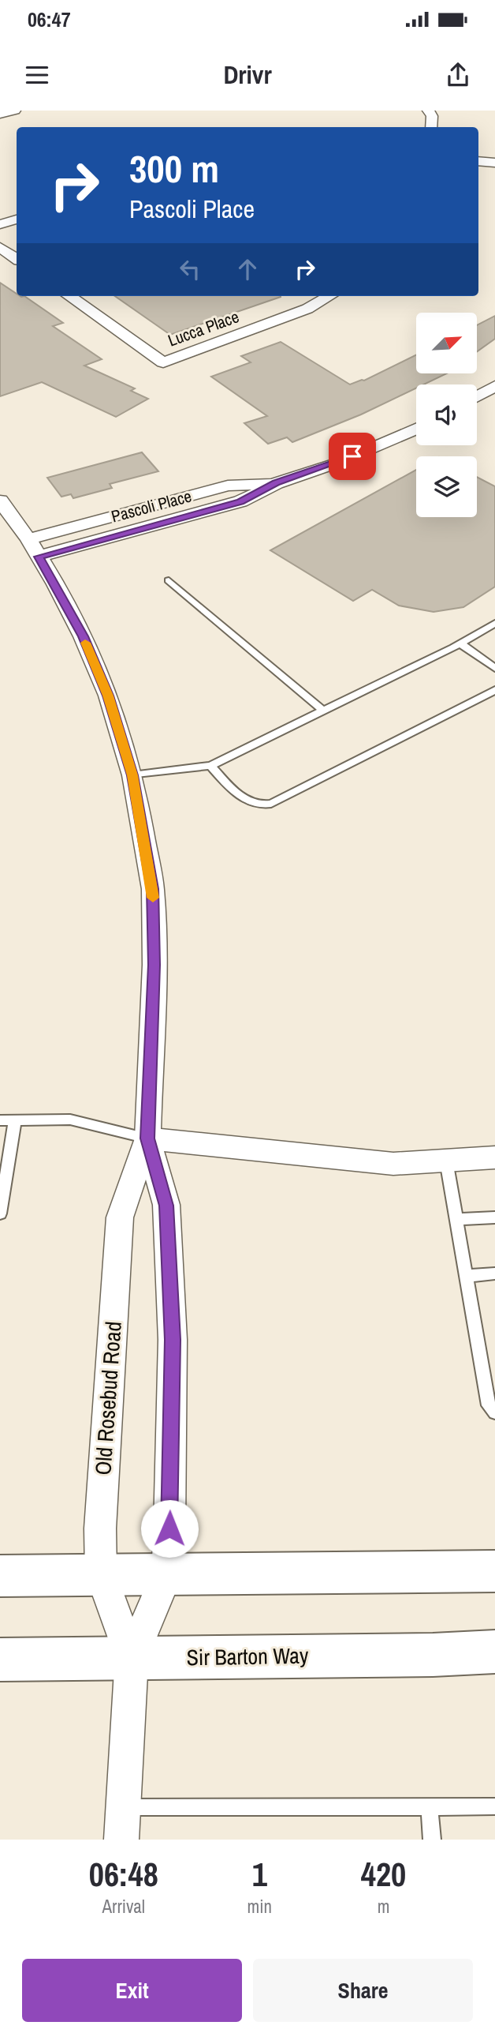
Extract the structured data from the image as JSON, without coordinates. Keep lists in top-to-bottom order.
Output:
{
  "streets": {
    "main road": ["Sir Barton Way"],
    "street": ["Lucca Place", "Pascoli Place", "Old Rosebud Road"]
  },
  "crossings": [
    ["Pascoli Place", "Old Rosebud Road"],
    ["Old Rosebud Road", "Sir Barton Way"]
  ],
  "north": "top right",
  "page": {
    "status": "06:47",
    "header": "Drivr",
    "turn": ["300 m", "Pascoli Place"],
    "eta": [
      "06:48",
      "Arrival",
      "1",
      "min",
      "420",
      "m"
    ],
    "buttons": ["Exit", "Share"]
  }
}
